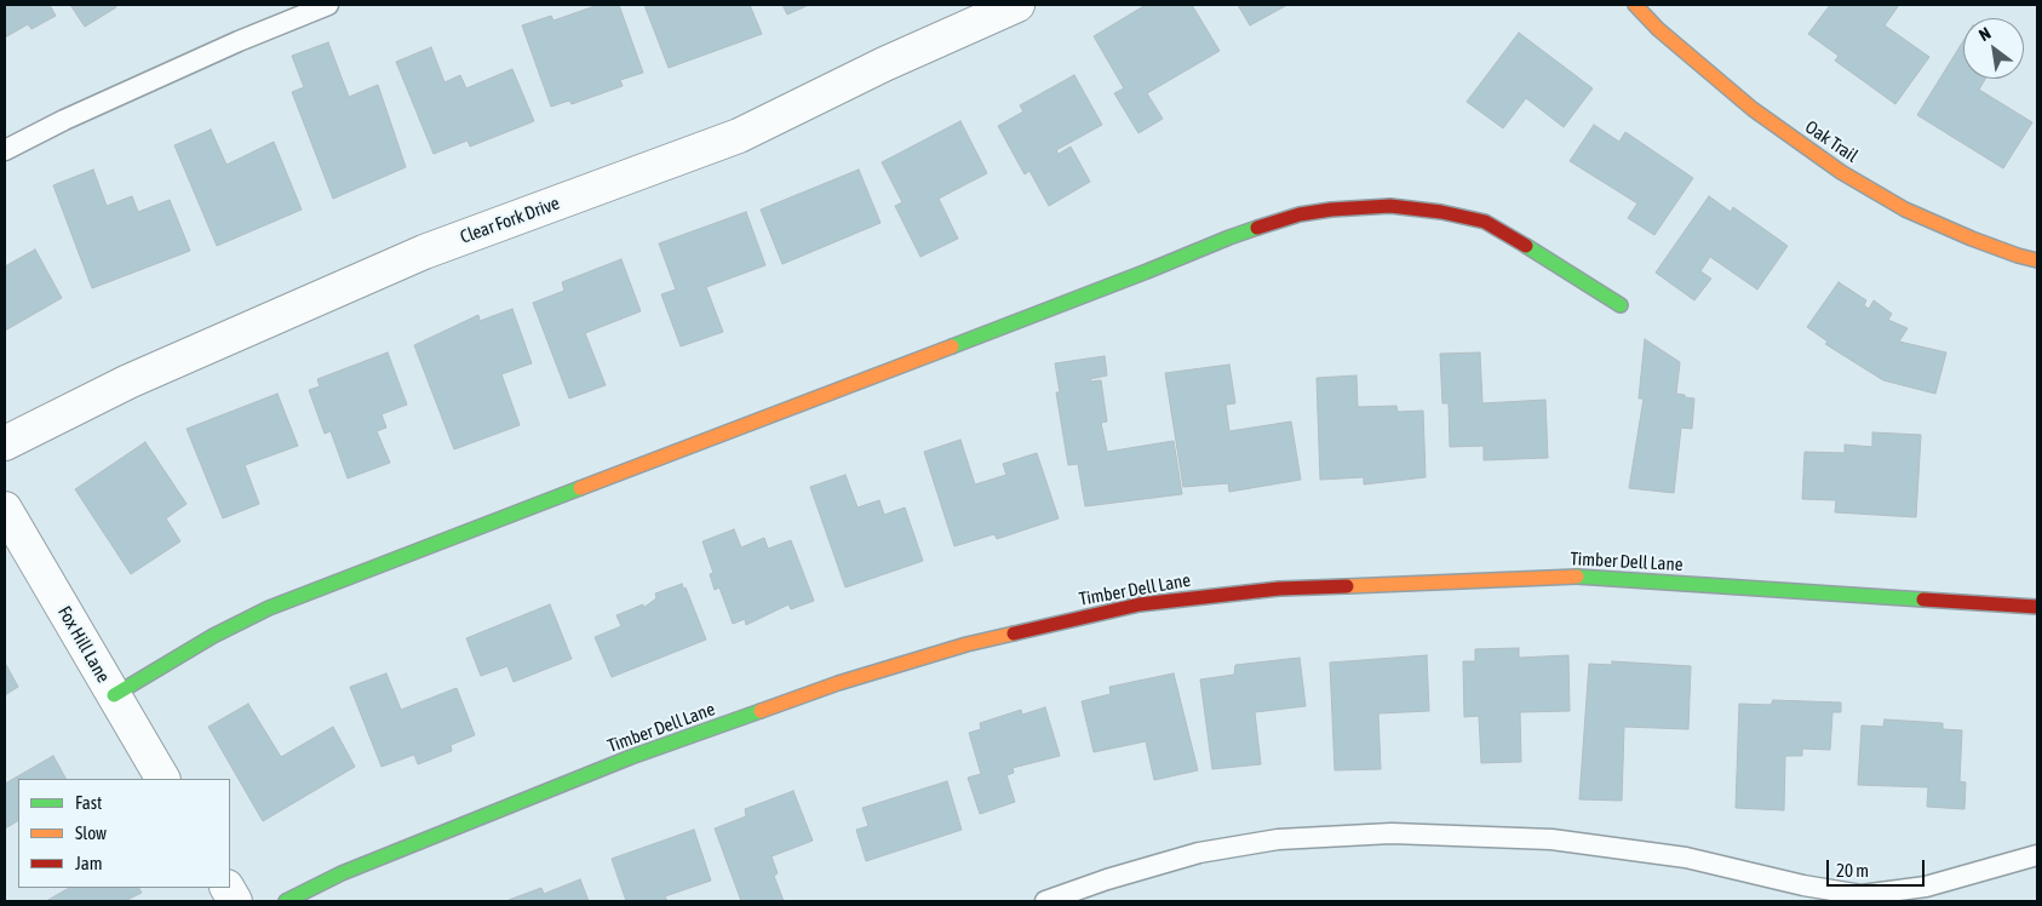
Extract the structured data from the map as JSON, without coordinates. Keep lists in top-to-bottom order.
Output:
{
  "streets": {
    "street": [
      "Oak Trail",
      "Clear Fork Drive",
      "Timber Dell Lane",
      "Fox Hill Lane"
    ]
  },
  "legend": ["Fast", "Slow", "Jam"],
  "scale_bar": "20 m",
  "north": "top left"
}
